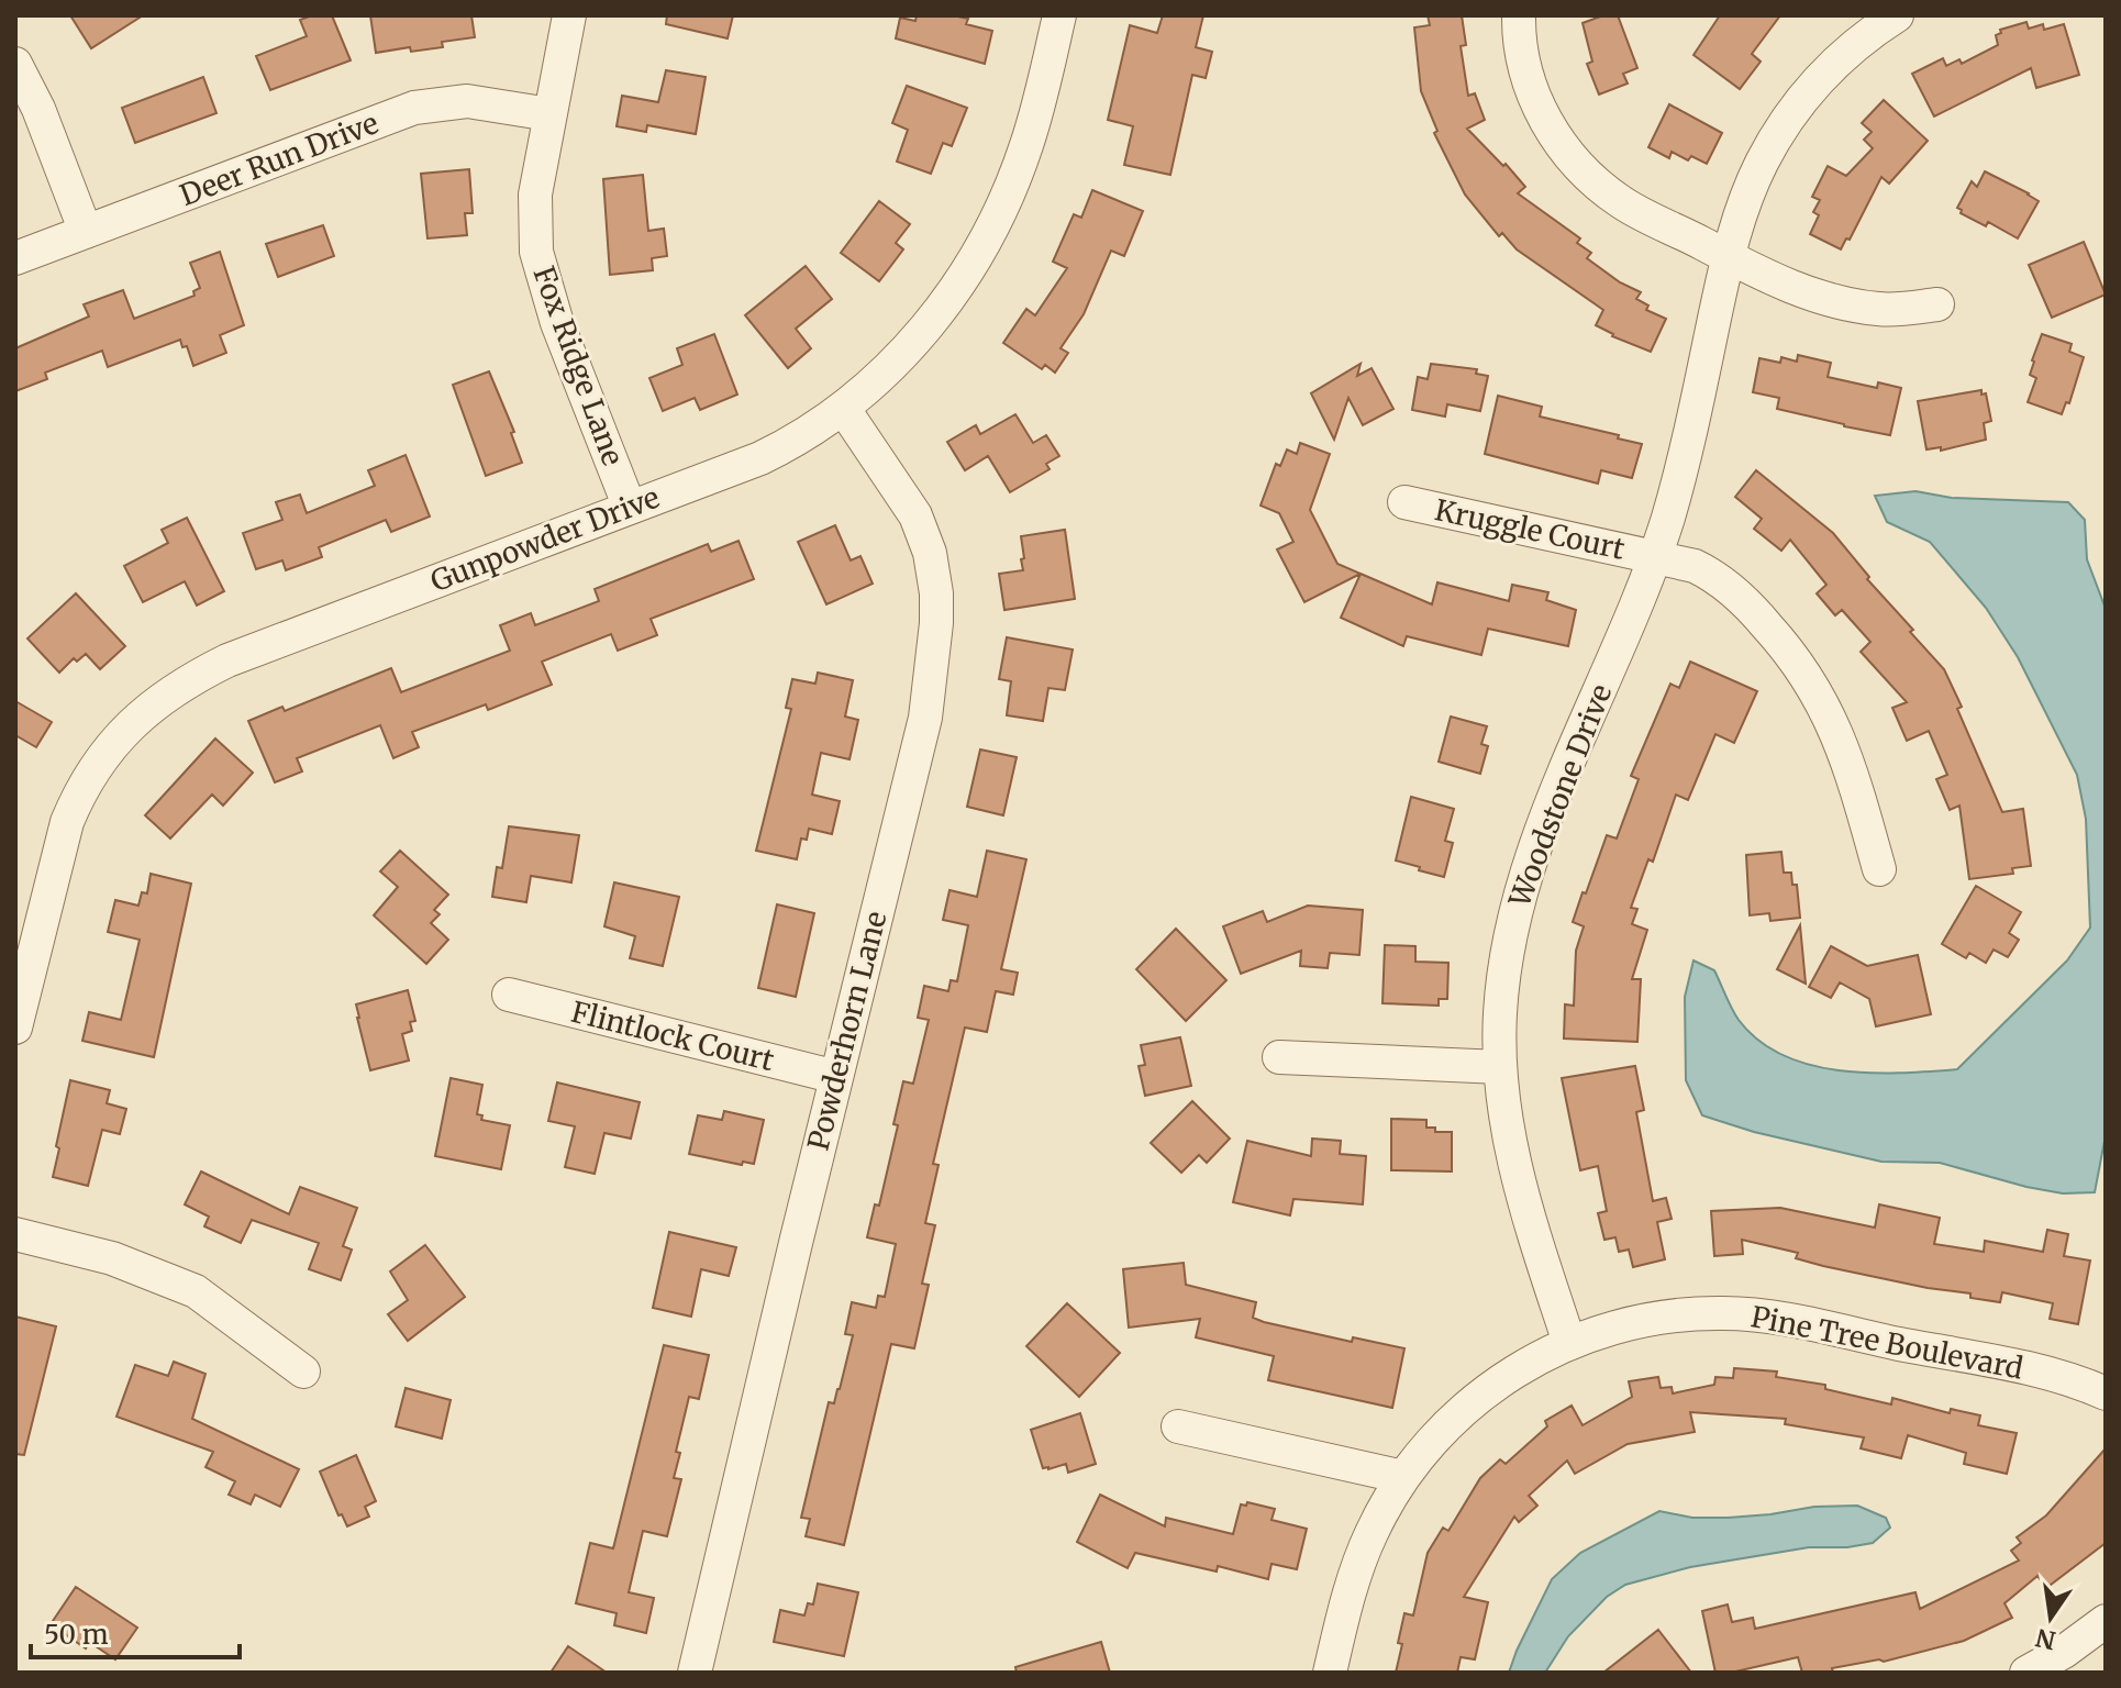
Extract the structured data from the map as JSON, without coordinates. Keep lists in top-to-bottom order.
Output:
{
  "streets": {
    "street": [
      "Deer Run Drive",
      "Fox Ridge Lane",
      "Kruggle Court",
      "Gunpowder Drive",
      "Woodstone Drive",
      "Powderhorn Lane",
      "Flintlock Court",
      "Pine Tree Boulevard"
    ]
  },
  "crossings": [
    ["Deer Run Drive", "Fox Ridge Lane"],
    ["Fox Ridge Lane", "Gunpowder Drive"],
    ["Kruggle Court", "Woodstone Drive"],
    ["Gunpowder Drive", "Powderhorn Lane"],
    ["Woodstone Drive", "Pine Tree Boulevard"],
    ["Powderhorn Lane", "Flintlock Court"]
  ],
  "scale_bar": "50 m",
  "north": "bottom"
}
